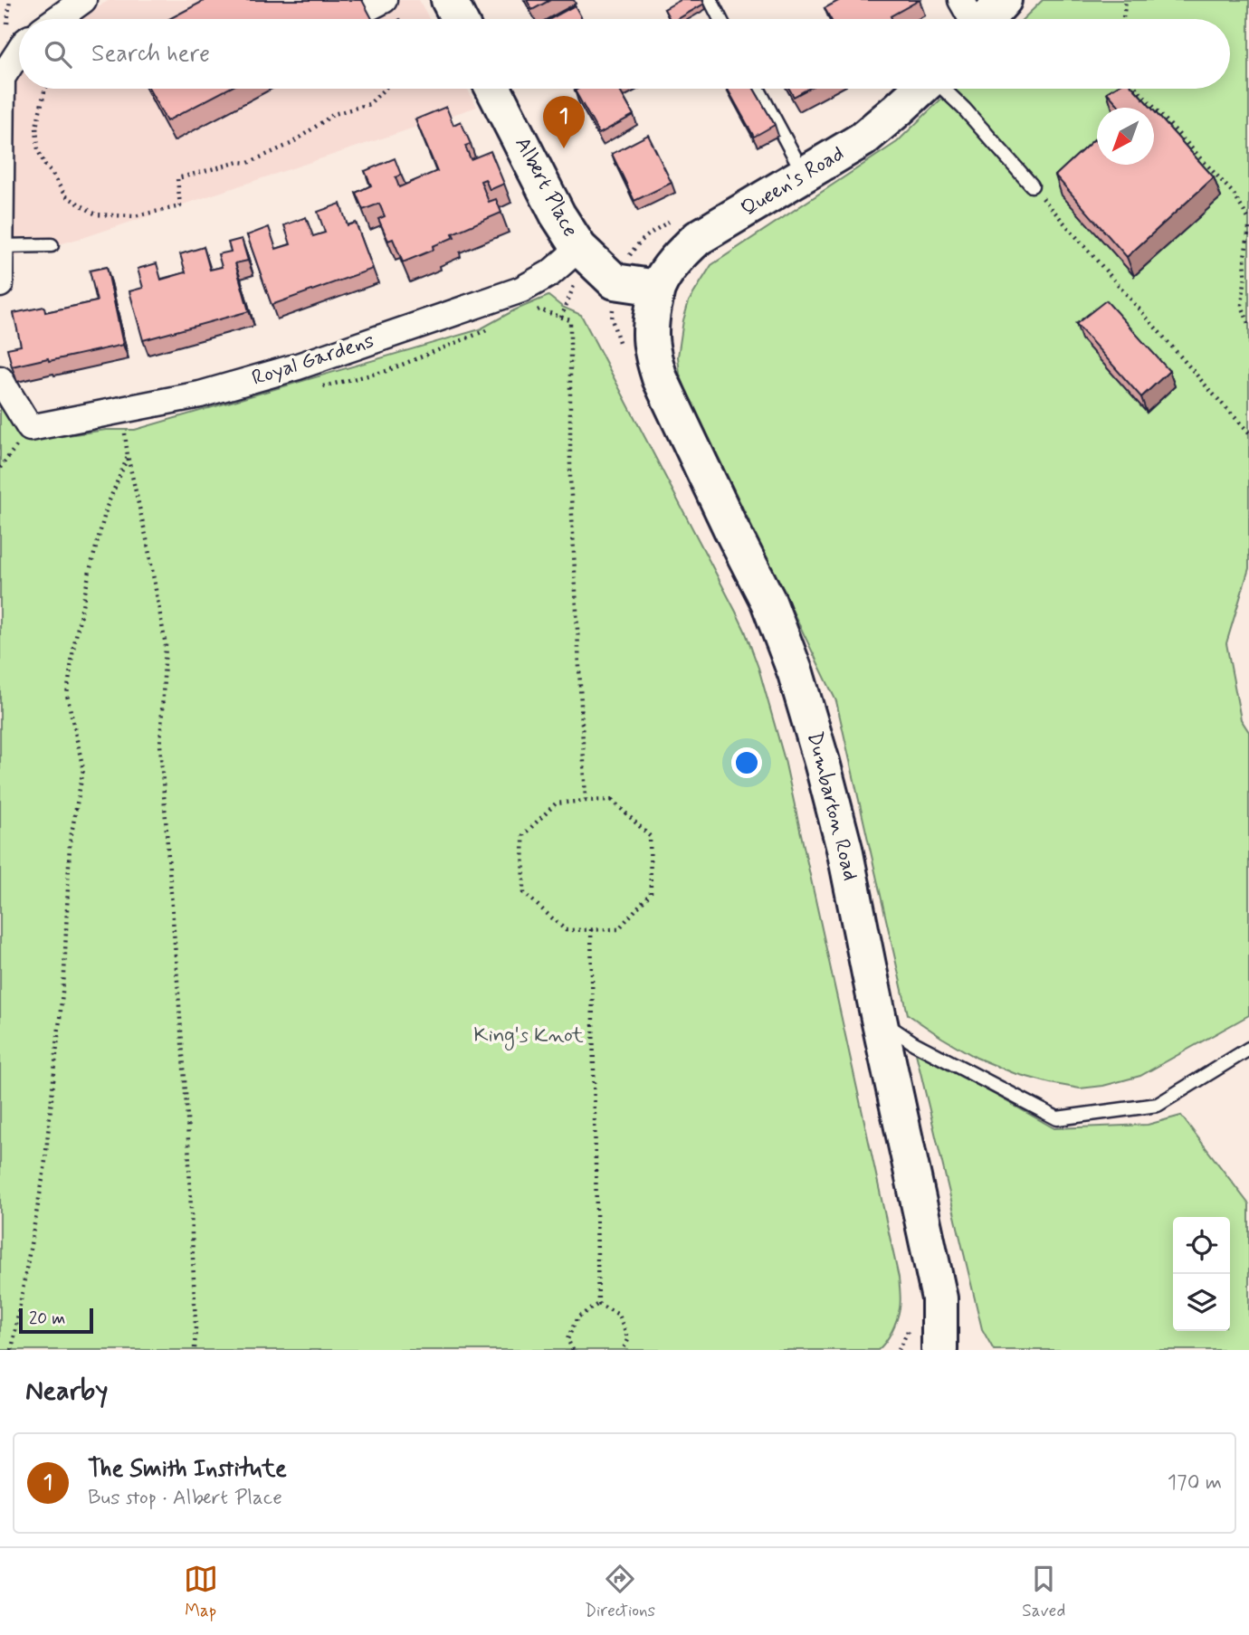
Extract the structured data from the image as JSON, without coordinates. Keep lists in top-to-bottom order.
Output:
{
  "streets": {
    "main road": ["Queen's Road", "Albert Place", "Dumbarton Road"],
    "street": ["Royal Gardens"]
  },
  "crossings": [
    ["Queen's Road", "Dumbarton Road"],
    ["Albert Place", "Royal Gardens"]
  ],
  "parks": ["King's Knot"],
  "scale_bar": "20 m",
  "north": "bottom left",
  "page": {
    "search": "Search here",
    "pins": "1",
    "scale": "20 m",
    "heading": "Nearby",
    "list": [
      {
        "mark": "1",
        "name": "The Smith Institute",
        "note": "Bus stop · Albert Place",
        "value": "170 m"
      }
    ],
    "nav": ["Map", "Directions", "Saved"]
  }
}
